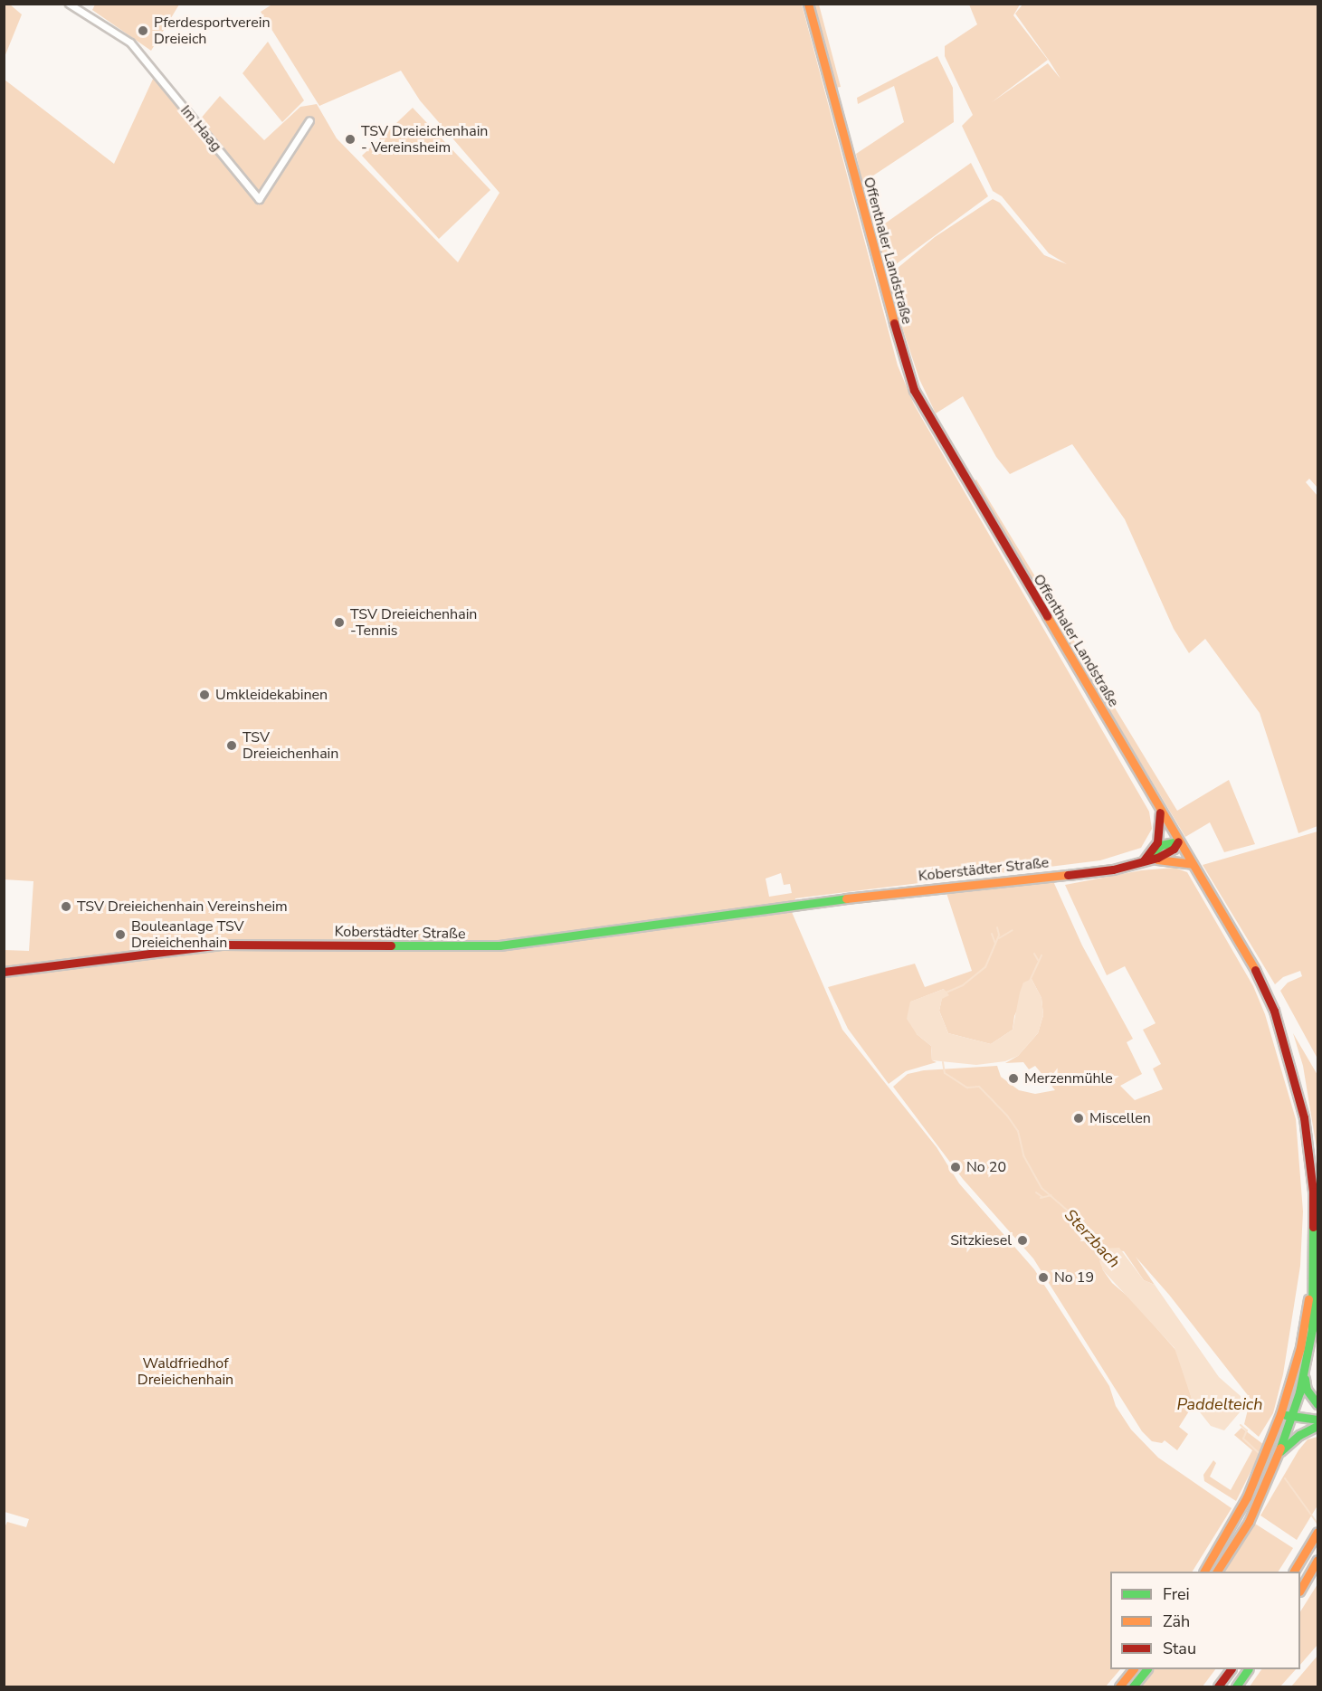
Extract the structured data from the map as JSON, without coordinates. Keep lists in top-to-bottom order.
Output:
{
  "streets": {
    "main road": ["Offenthaler Landstraße", "Koberstädter Straße"],
    "street": ["Im Haag"]
  },
  "water": ["Sterzbach", "Paddelteich"],
  "parks": ["Waldfriedhof Dreieichenhain"],
  "places": [
    "Pferdesportverein Dreieich",
    "TSV Dreieichenhain - Vereinsheim",
    "TSV Dreieichenhain -Tennis",
    "Umkleidekabinen",
    "TSV Dreieichenhain",
    "TSV Dreieichenhain Vereinsheim",
    "Bouleanlage TSV Dreieichenhain",
    "Merzenmühle",
    "Miscellen",
    "No 20",
    "Sitzkiesel",
    "No 19"
  ],
  "legend": ["Frei", "Zäh", "Stau"]
}
